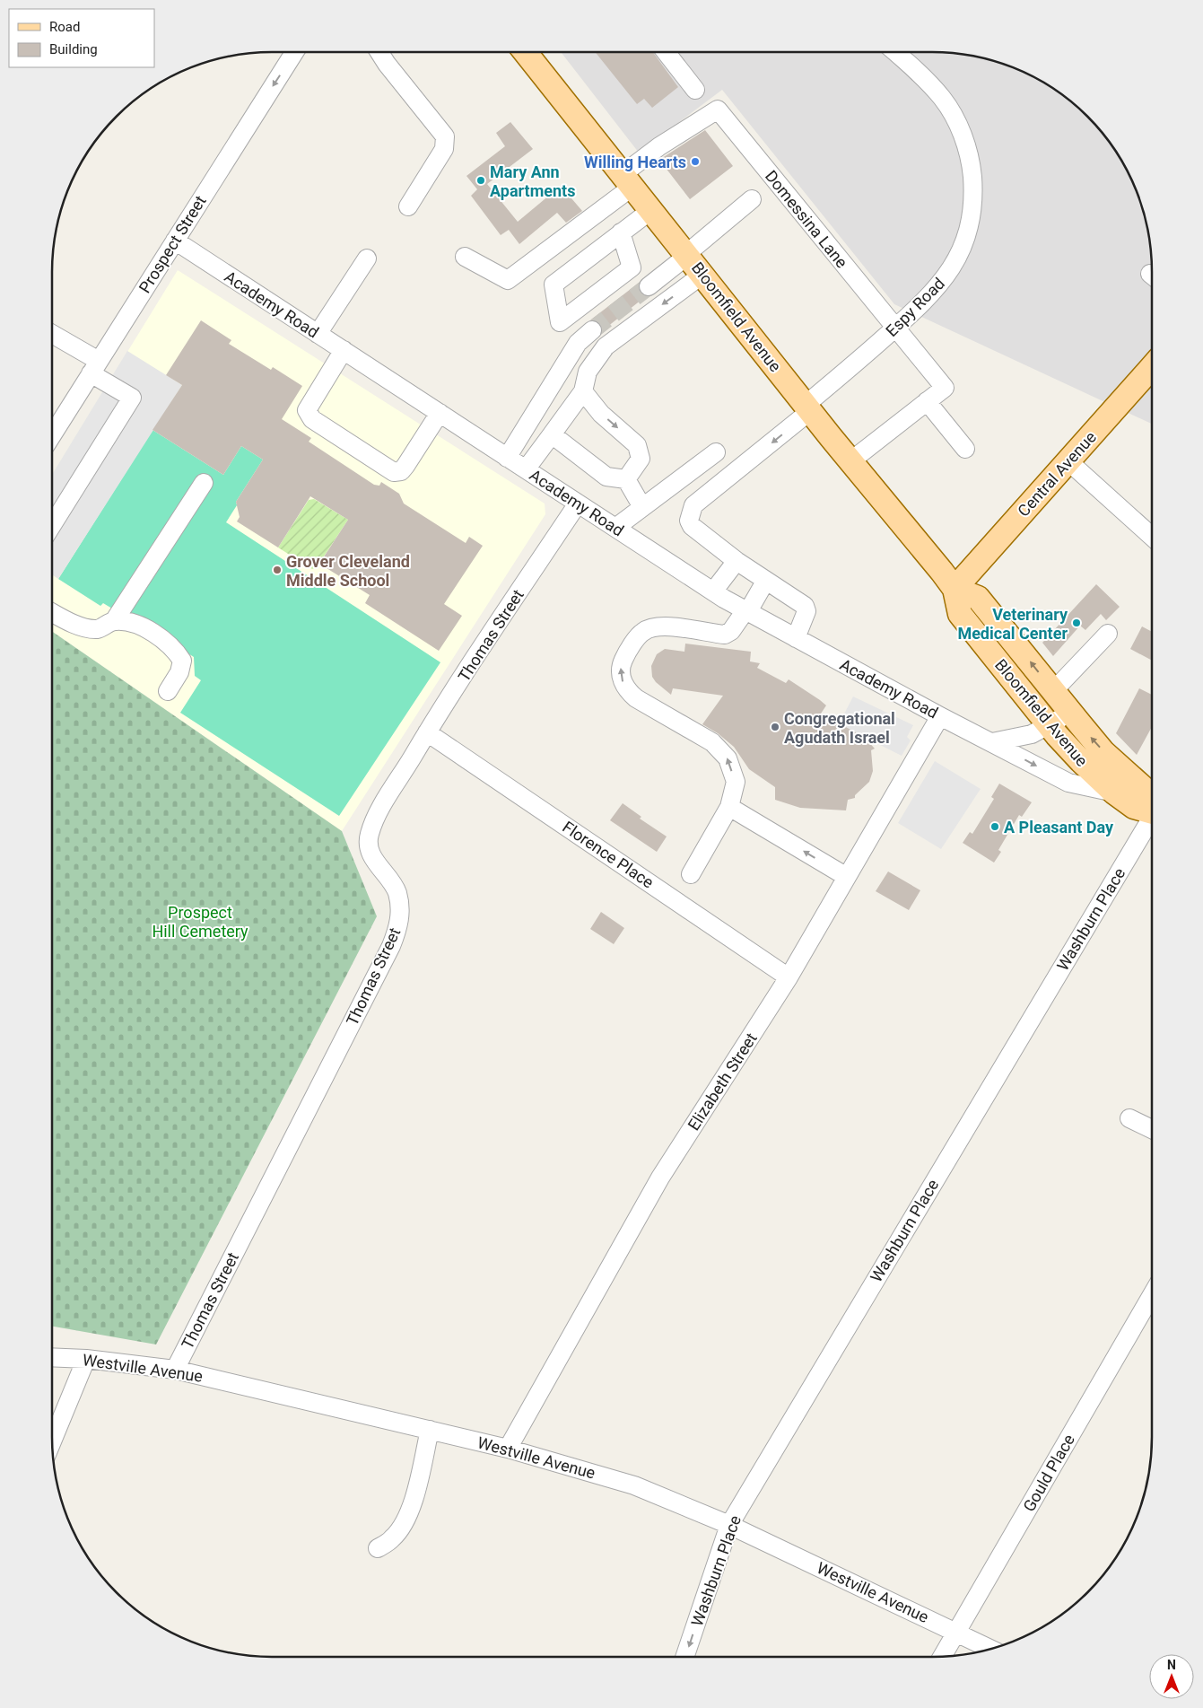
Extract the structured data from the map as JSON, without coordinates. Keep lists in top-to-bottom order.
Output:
{
  "streets": {
    "main road": ["Bloomfield Avenue", "Central Avenue"],
    "street": [
      "Domessina Lane",
      "Prospect Street",
      "Academy Road",
      "Espy Road",
      "Thomas Street",
      "Florence Place",
      "Washburn Place",
      "Elizabeth Street",
      "Westville Avenue",
      "Gould Place"
    ]
  },
  "crossings": [
    ["Domessina Lane", "Espy Road"],
    ["Domessina Lane", "Bloomfield Avenue"],
    ["Prospect Street", "Academy Road"],
    ["Academy Road", "Bloomfield Avenue"],
    ["Academy Road", "Thomas Street"],
    ["Academy Road", "Elizabeth Street"],
    ["Espy Road", "Bloomfield Avenue"],
    ["Bloomfield Avenue", "Central Avenue"],
    ["Thomas Street", "Florence Place"],
    ["Thomas Street", "Westville Avenue"],
    ["Florence Place", "Elizabeth Street"],
    ["Washburn Place", "Westville Avenue"],
    ["Elizabeth Street", "Westville Avenue"],
    ["Westville Avenue", "Gould Place"]
  ],
  "one_way": ["Prospect Street"],
  "parks": ["Prospect Hill Cemetery"],
  "places": [
    "Willing Hearts",
    "Mary Ann Apartments",
    "Grover Cleveland Middle School",
    "Veterinary Medical Center",
    "Congregational Agudath Israel",
    "A Pleasant Day"
  ],
  "legend": ["Road", "Building"],
  "north": "top"
}
